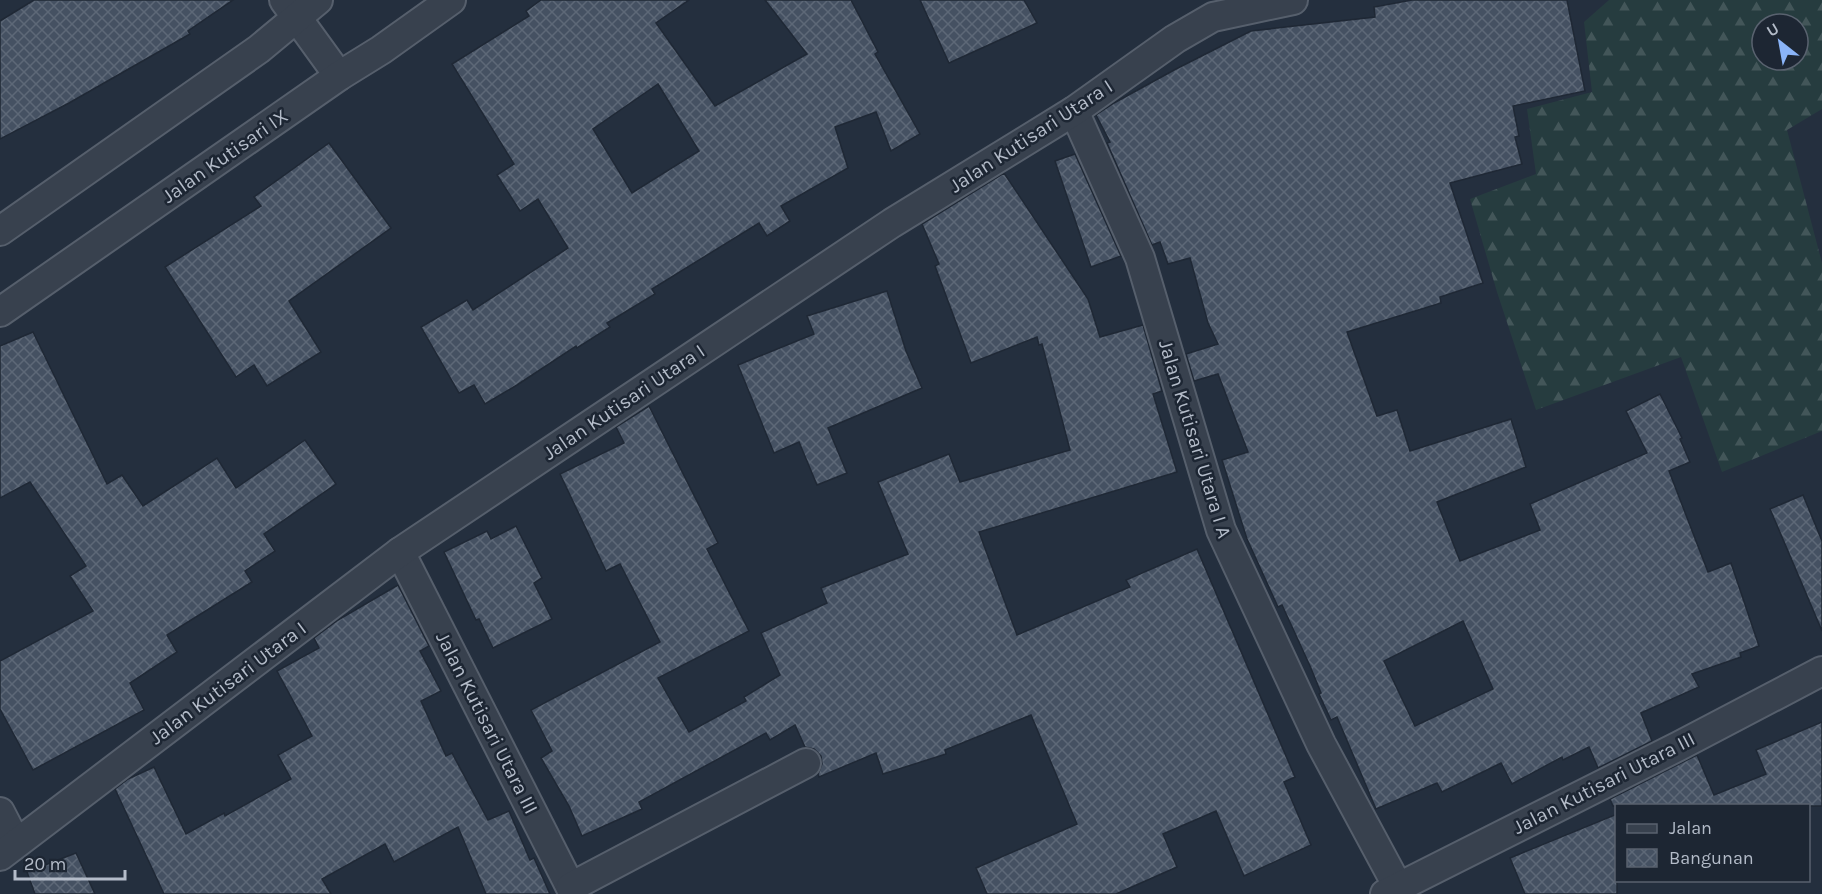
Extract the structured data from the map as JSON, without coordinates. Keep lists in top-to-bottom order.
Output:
{
  "streets": {
    "street": [
      "Jalan Kutisari Utara I",
      "Jalan Kutisari IX",
      "Jalan Kutisari Utara I A",
      "Jalan Kutisari Utara III"
    ]
  },
  "crossings": [
    ["Jalan Kutisari Utara I", "Jalan Kutisari Utara I A"],
    ["Jalan Kutisari Utara I", "Jalan Kutisari Utara III"],
    ["Jalan Kutisari Utara I A", "Jalan Kutisari Utara III"]
  ],
  "legend": ["Jalan", "Bangunan"],
  "scale_bar": "20 m",
  "north": "top left"
}
